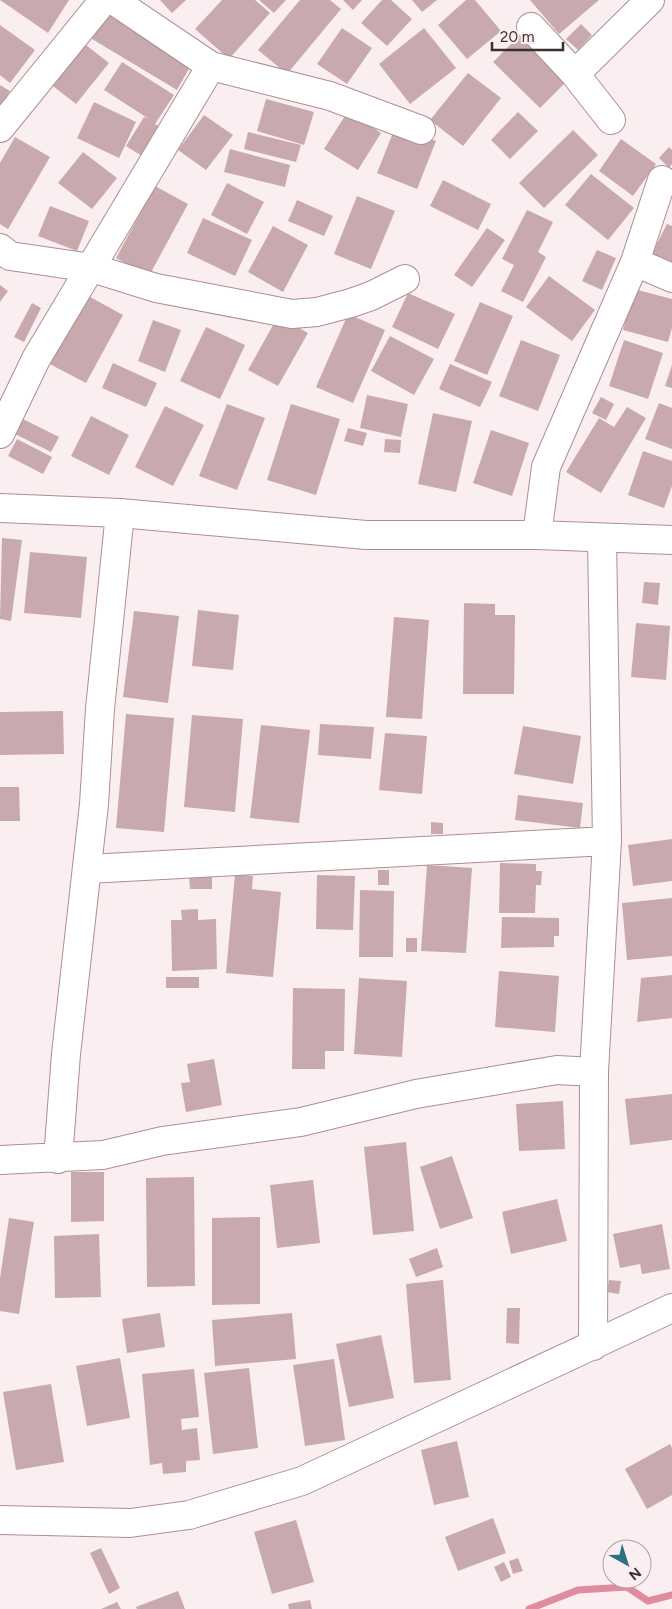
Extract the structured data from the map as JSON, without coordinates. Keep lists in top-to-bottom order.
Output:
{
  "scale_bar": "20 m",
  "north": "bottom right"
}
